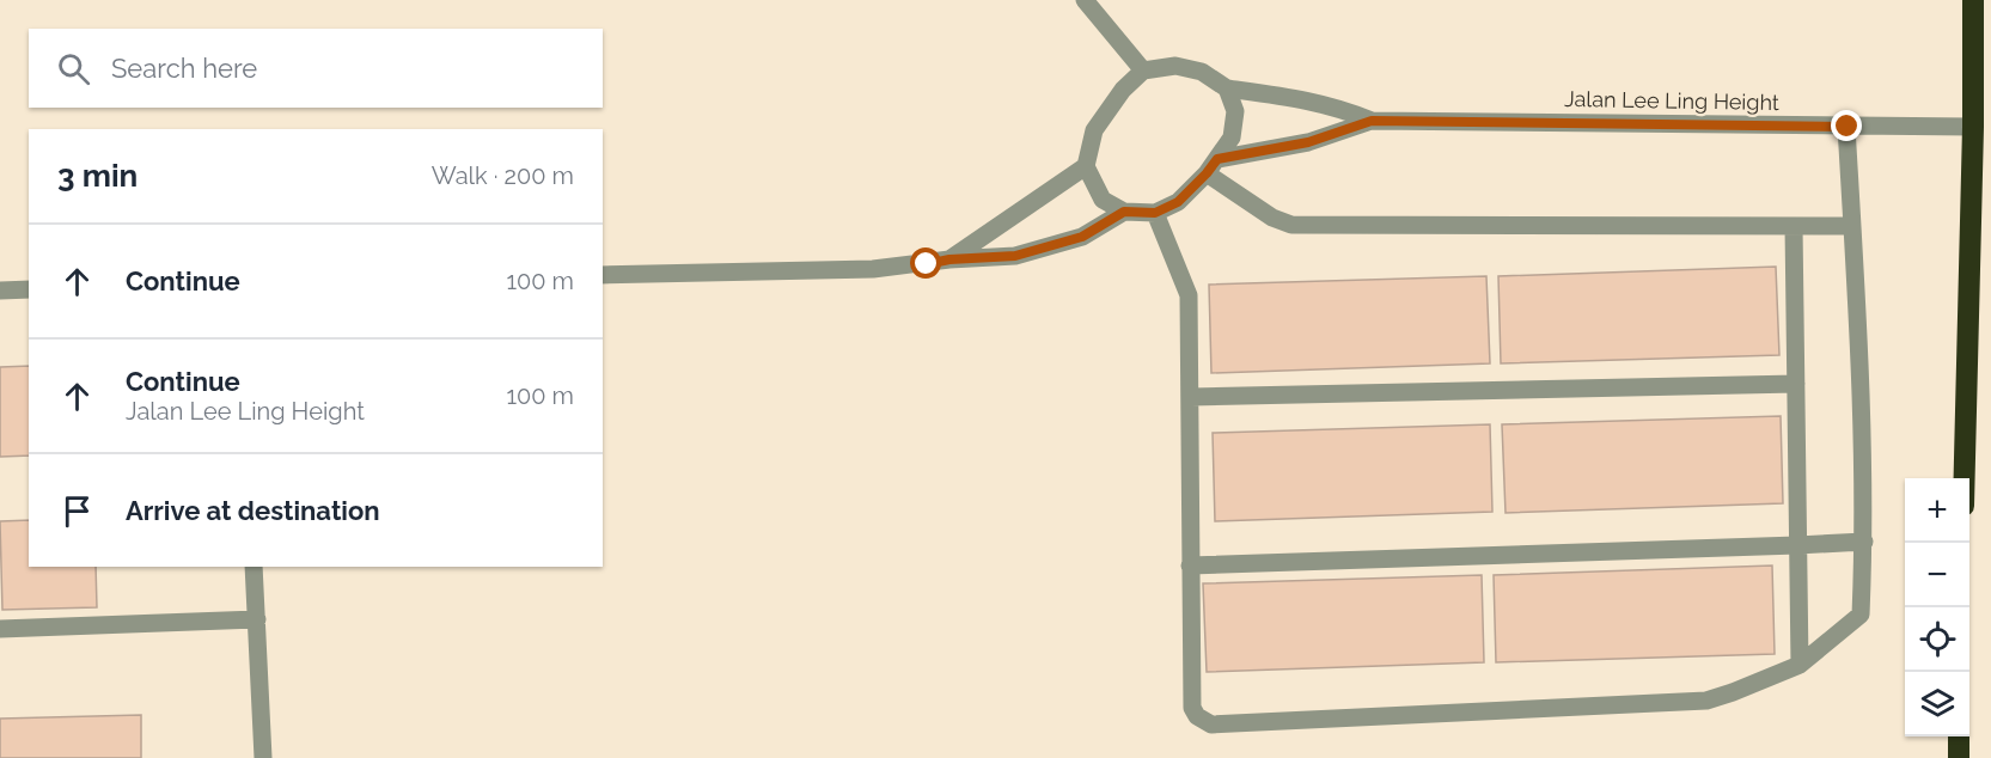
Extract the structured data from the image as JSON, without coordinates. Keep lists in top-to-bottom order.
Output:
{
  "streets": {
    "street": ["Jalan Lee Ling Height"]
  },
  "page": {
    "search": "Search here",
    "heading": ["3 min", "Walk · 200 m"],
    "list": [
      ["Continue", "100 m"],
      ["Continue", "Jalan Lee Ling Height", "100 m"],
      "Arrive at destination"
    ],
    "map_buttons": ["+", "−"]
  }
}
